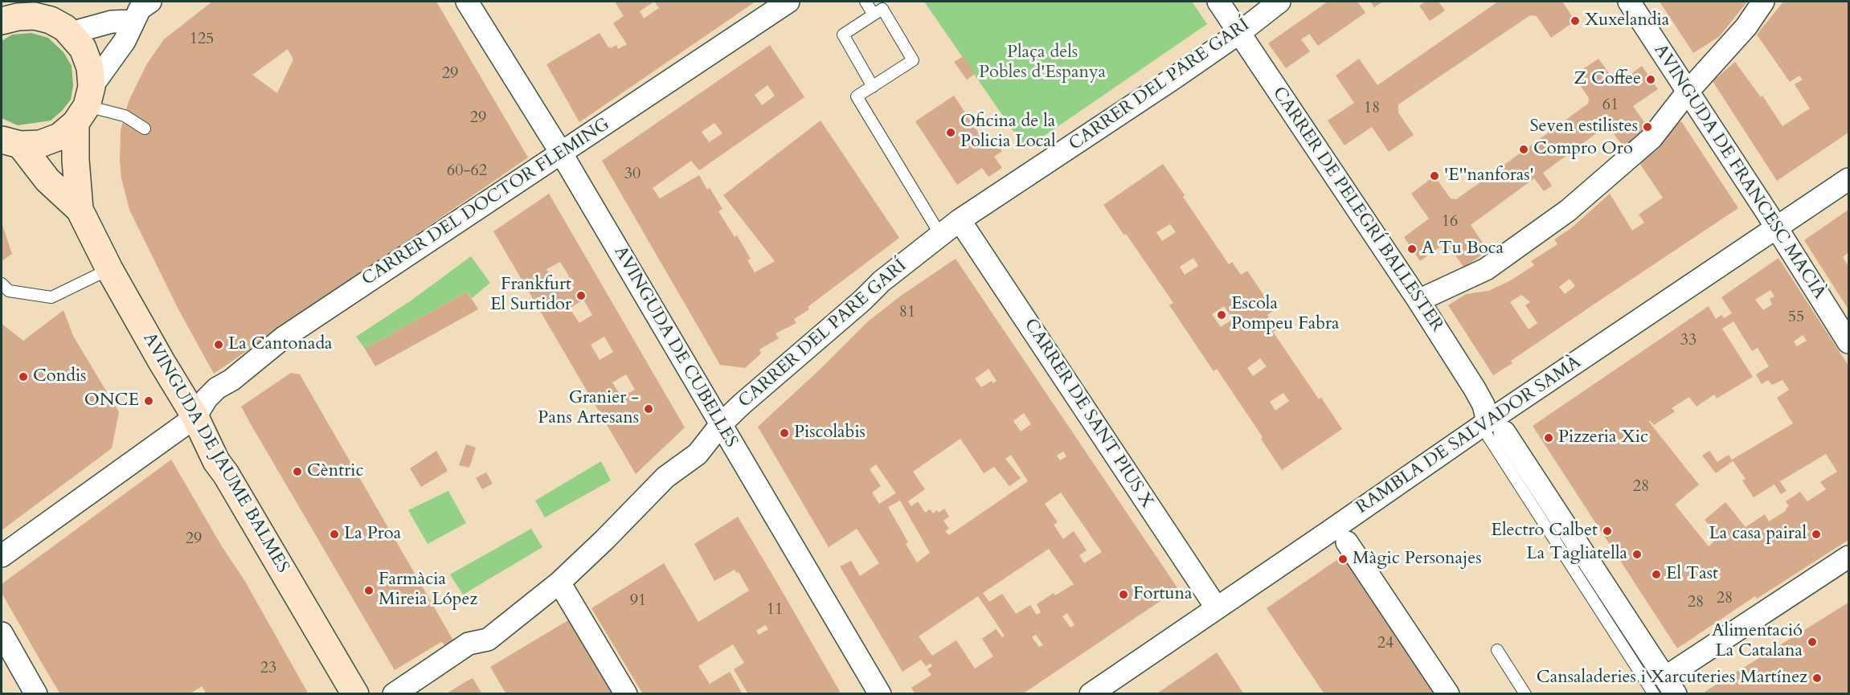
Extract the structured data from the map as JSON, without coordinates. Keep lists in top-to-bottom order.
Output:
{
  "streets": {
    "street": [
      "CARRER DEL PARE GARÍ",
      "AVINGUDA DE FRANCESC MACIÀ",
      "CARRER DEL DOCTOR FLEMING",
      "CARRER DE PELEGRÍ BALLESTER",
      "AVINGUDA DE CUBELLES",
      "CARRER DE SANT PIUS X",
      "RAMBLA DE SALVADOR SAMÀ",
      "AVINGUDA DE JAUME BALMES"
    ]
  },
  "crossings": [
    ["CARRER DEL PARE GARÍ", "CARRER DE PELEGRÍ BALLESTER"],
    ["CARRER DEL PARE GARÍ", "AVINGUDA DE CUBELLES"],
    ["CARRER DEL PARE GARÍ", "CARRER DE SANT PIUS X"],
    ["AVINGUDA DE FRANCESC MACIÀ", "RAMBLA DE SALVADOR SAMÀ"],
    ["CARRER DEL DOCTOR FLEMING", "AVINGUDA DE CUBELLES"],
    ["CARRER DEL DOCTOR FLEMING", "AVINGUDA DE JAUME BALMES"],
    ["CARRER DE PELEGRÍ BALLESTER", "RAMBLA DE SALVADOR SAMÀ"],
    ["CARRER DE SANT PIUS X", "RAMBLA DE SALVADOR SAMÀ"]
  ],
  "parks": ["Plaça dels Pobles d'Espanya"],
  "places": [
    "Xuxelandia",
    "Z Coffee",
    "Seven estilistes",
    "Oficina de la Policia Local",
    "Compro Oro",
    "'E''nanforas'",
    "A Tu Boca",
    "Frankfurt El Surtidor",
    "Escola Pompeu Fabra",
    "La Cantonada",
    "Condis",
    "ONCE",
    "Granier - Pans Artesans",
    "Piscolabis",
    "Pizzeria Xic",
    "Cèntric",
    "Electro Calbet",
    "La Proa",
    "La casa pairal",
    "La Tagliatella",
    "Màgic Personajes",
    "El Tast",
    "Farmàcia Mireia López",
    "Fortuna",
    "Alimentació La Catalana",
    "Cansaladeries i Xarcuteries Martínez"
  ],
  "house_numbers": [
    "125",
    "29",
    "61",
    "18",
    "29",
    "60-62",
    "30",
    "16",
    "81",
    "55",
    "33",
    "28",
    "29",
    "28",
    "91",
    "28",
    "11",
    "24",
    "23"
  ]
}
